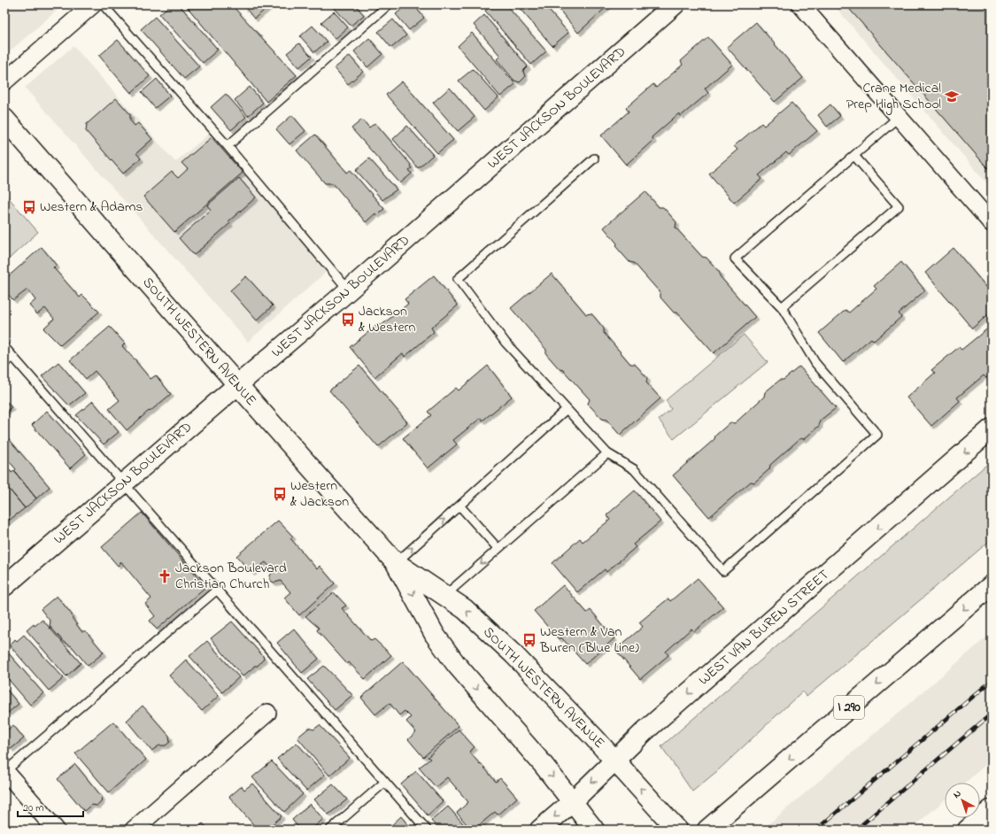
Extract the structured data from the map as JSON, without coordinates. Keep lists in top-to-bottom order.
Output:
{
  "streets": {
    "main road": [
      "WEST JACKSON BOULEVARD",
      "SOUTH WESTERN AVENUE",
      "WEST VAN BUREN STREET",
      "I 290"
    ]
  },
  "crossings": [
    ["WEST JACKSON BOULEVARD", "SOUTH WESTERN AVENUE"],
    ["SOUTH WESTERN AVENUE", "WEST VAN BUREN STREET"]
  ],
  "places": {
    "school or university": ["Crane Medical Prep High School"],
    "bus stop": [
      "Western & Adams",
      "Jackson & Western",
      "Western & Jackson",
      "Western & Van Buren (Blue Line)"
    ],
    "church": ["Jackson Boulevard Christian Church"]
  },
  "scale_bar": "20 m",
  "north": "top left"
}
